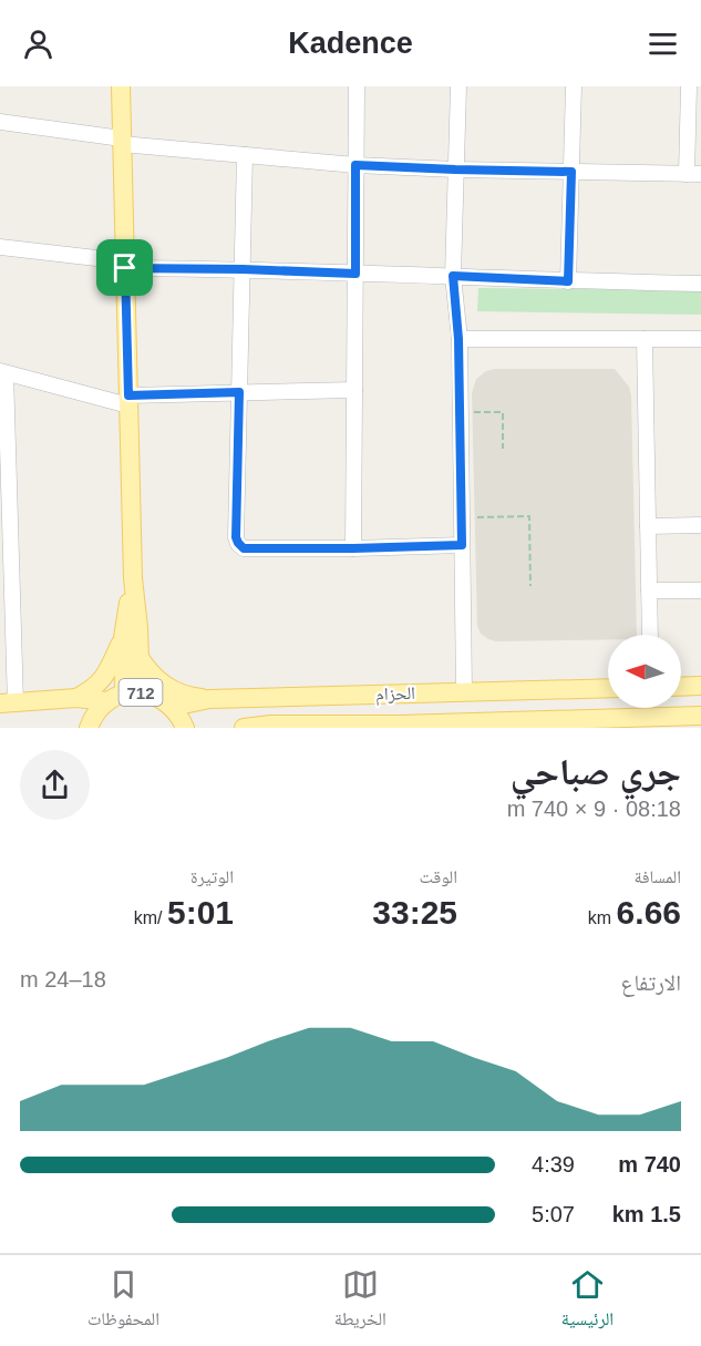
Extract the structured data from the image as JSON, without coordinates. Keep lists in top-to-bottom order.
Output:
{
  "streets": {
    "main road": ["712", "الحزام"]
  },
  "crossings": [
    ["712", "الحزام"]
  ],
  "north": "left",
  "page": {
    "header": "Kadence",
    "heading": ["جري صباحي", "08:18 · 9 × 740 m"],
    "stats": [
      ["المسافة", "6.66 km"],
      ["الوقت", "33:25"],
      ["الوتيرة", "5:01 /km"]
    ],
    "chart": ["الارتفاع", "18–24 m"],
    "list": [
      {
        "name": "740 m",
        "note": "4:39"
      },
      {
        "name": "1.5 km",
        "note": "5:07"
      }
    ],
    "tabs": ["الرئيسية", "الخريطة", "المحفوظات"]
  }
}
